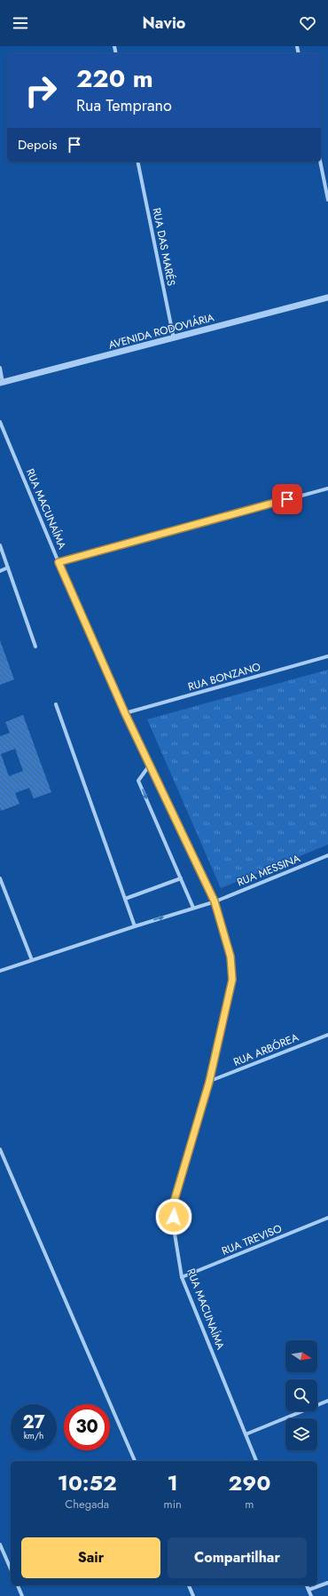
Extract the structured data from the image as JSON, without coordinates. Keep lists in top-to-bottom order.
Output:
{
  "streets": {
    "street": [
      "RUA DAS MARÉS",
      "AVENIDA RODOVIÁRIA",
      "RUA MACUNAÍMA",
      "RUA BONZANO",
      "RUA MESSINA",
      "RUA ARBÓREA",
      "RUA TREVISO"
    ]
  },
  "crossings": [
    ["RUA DAS MARÉS", "AVENIDA RODOVIÁRIA"],
    ["RUA MACUNAÍMA", "RUA BONZANO"],
    ["RUA MACUNAÍMA", "RUA MESSINA"],
    ["RUA MACUNAÍMA", "RUA ARBÓREA"],
    ["RUA MACUNAÍMA", "RUA TREVISO"]
  ],
  "north": "right",
  "page": {
    "header": "Navio",
    "turn": ["220 m", "Rua Temprano"],
    "then": "Depois",
    "speed": "27 km/h",
    "limit": "30",
    "eta": [
      "10:52",
      "Chegada",
      "1",
      "min",
      "290",
      "m"
    ],
    "buttons": ["Sair", "Compartilhar"]
  }
}
